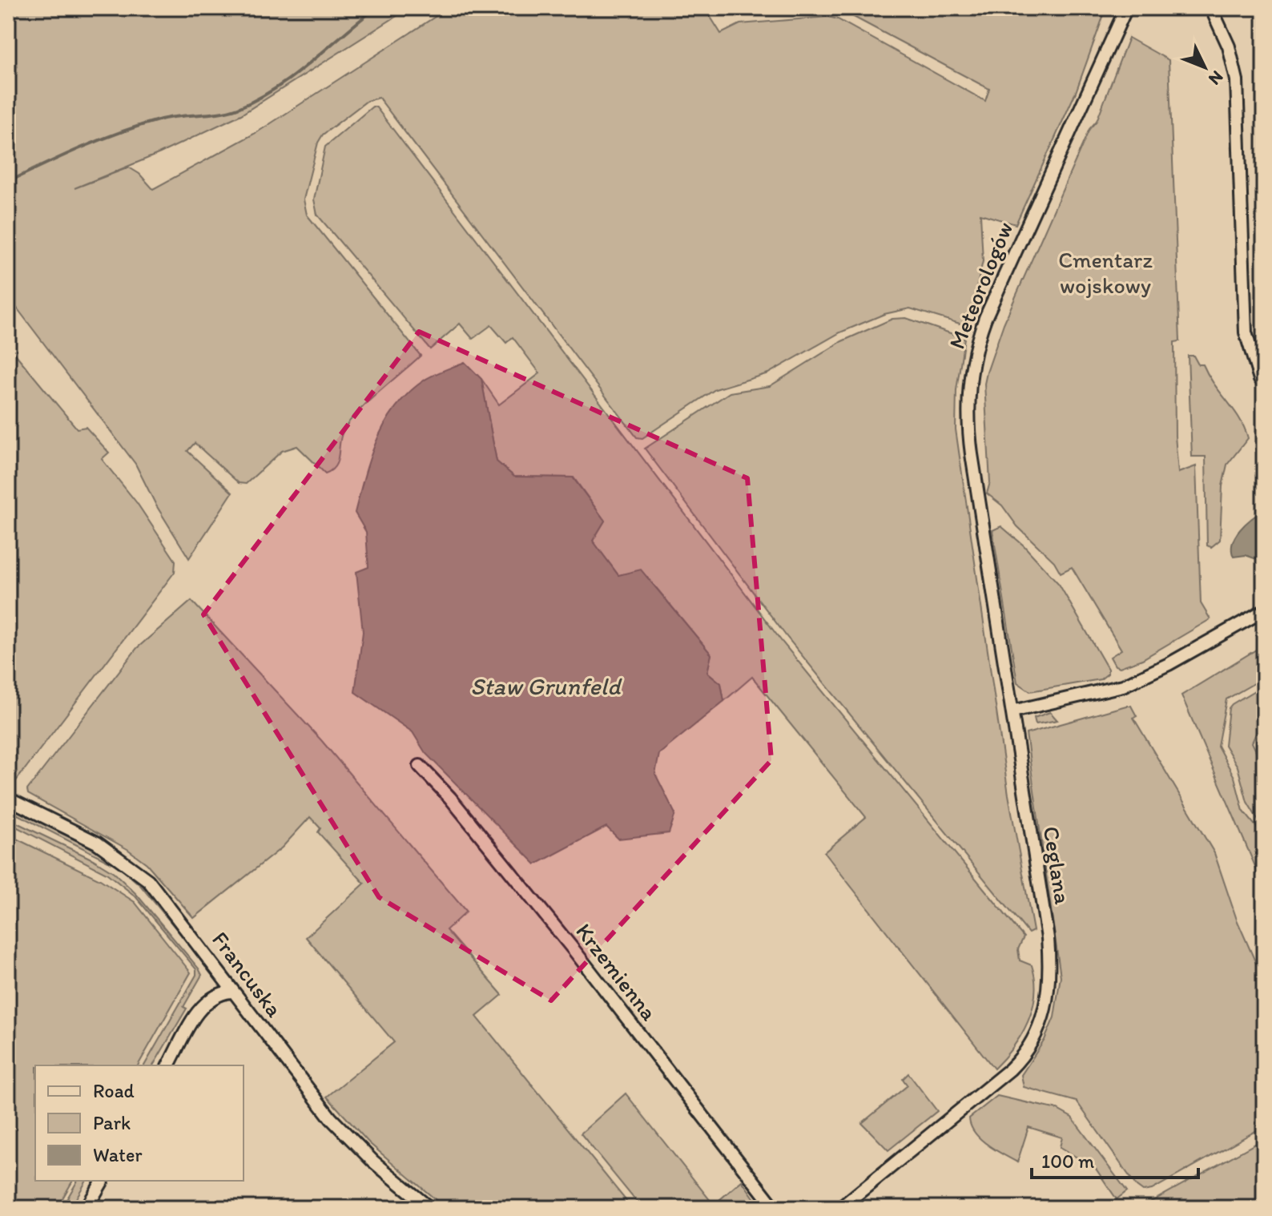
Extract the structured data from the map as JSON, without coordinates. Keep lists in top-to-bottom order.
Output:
{
  "streets": {
    "street": [
      "Meteorologów",
      "Ceglana",
      "Krzemienna",
      "Francuska"
    ]
  },
  "crossings": [
    ["Meteorologów", "Ceglana"]
  ],
  "water": ["Staw Grunfeld"],
  "parks": ["Cmentarz wojskowy"],
  "legend": ["Road", "Park", "Water"],
  "scale_bar": "100 m",
  "north": "bottom right"
}
